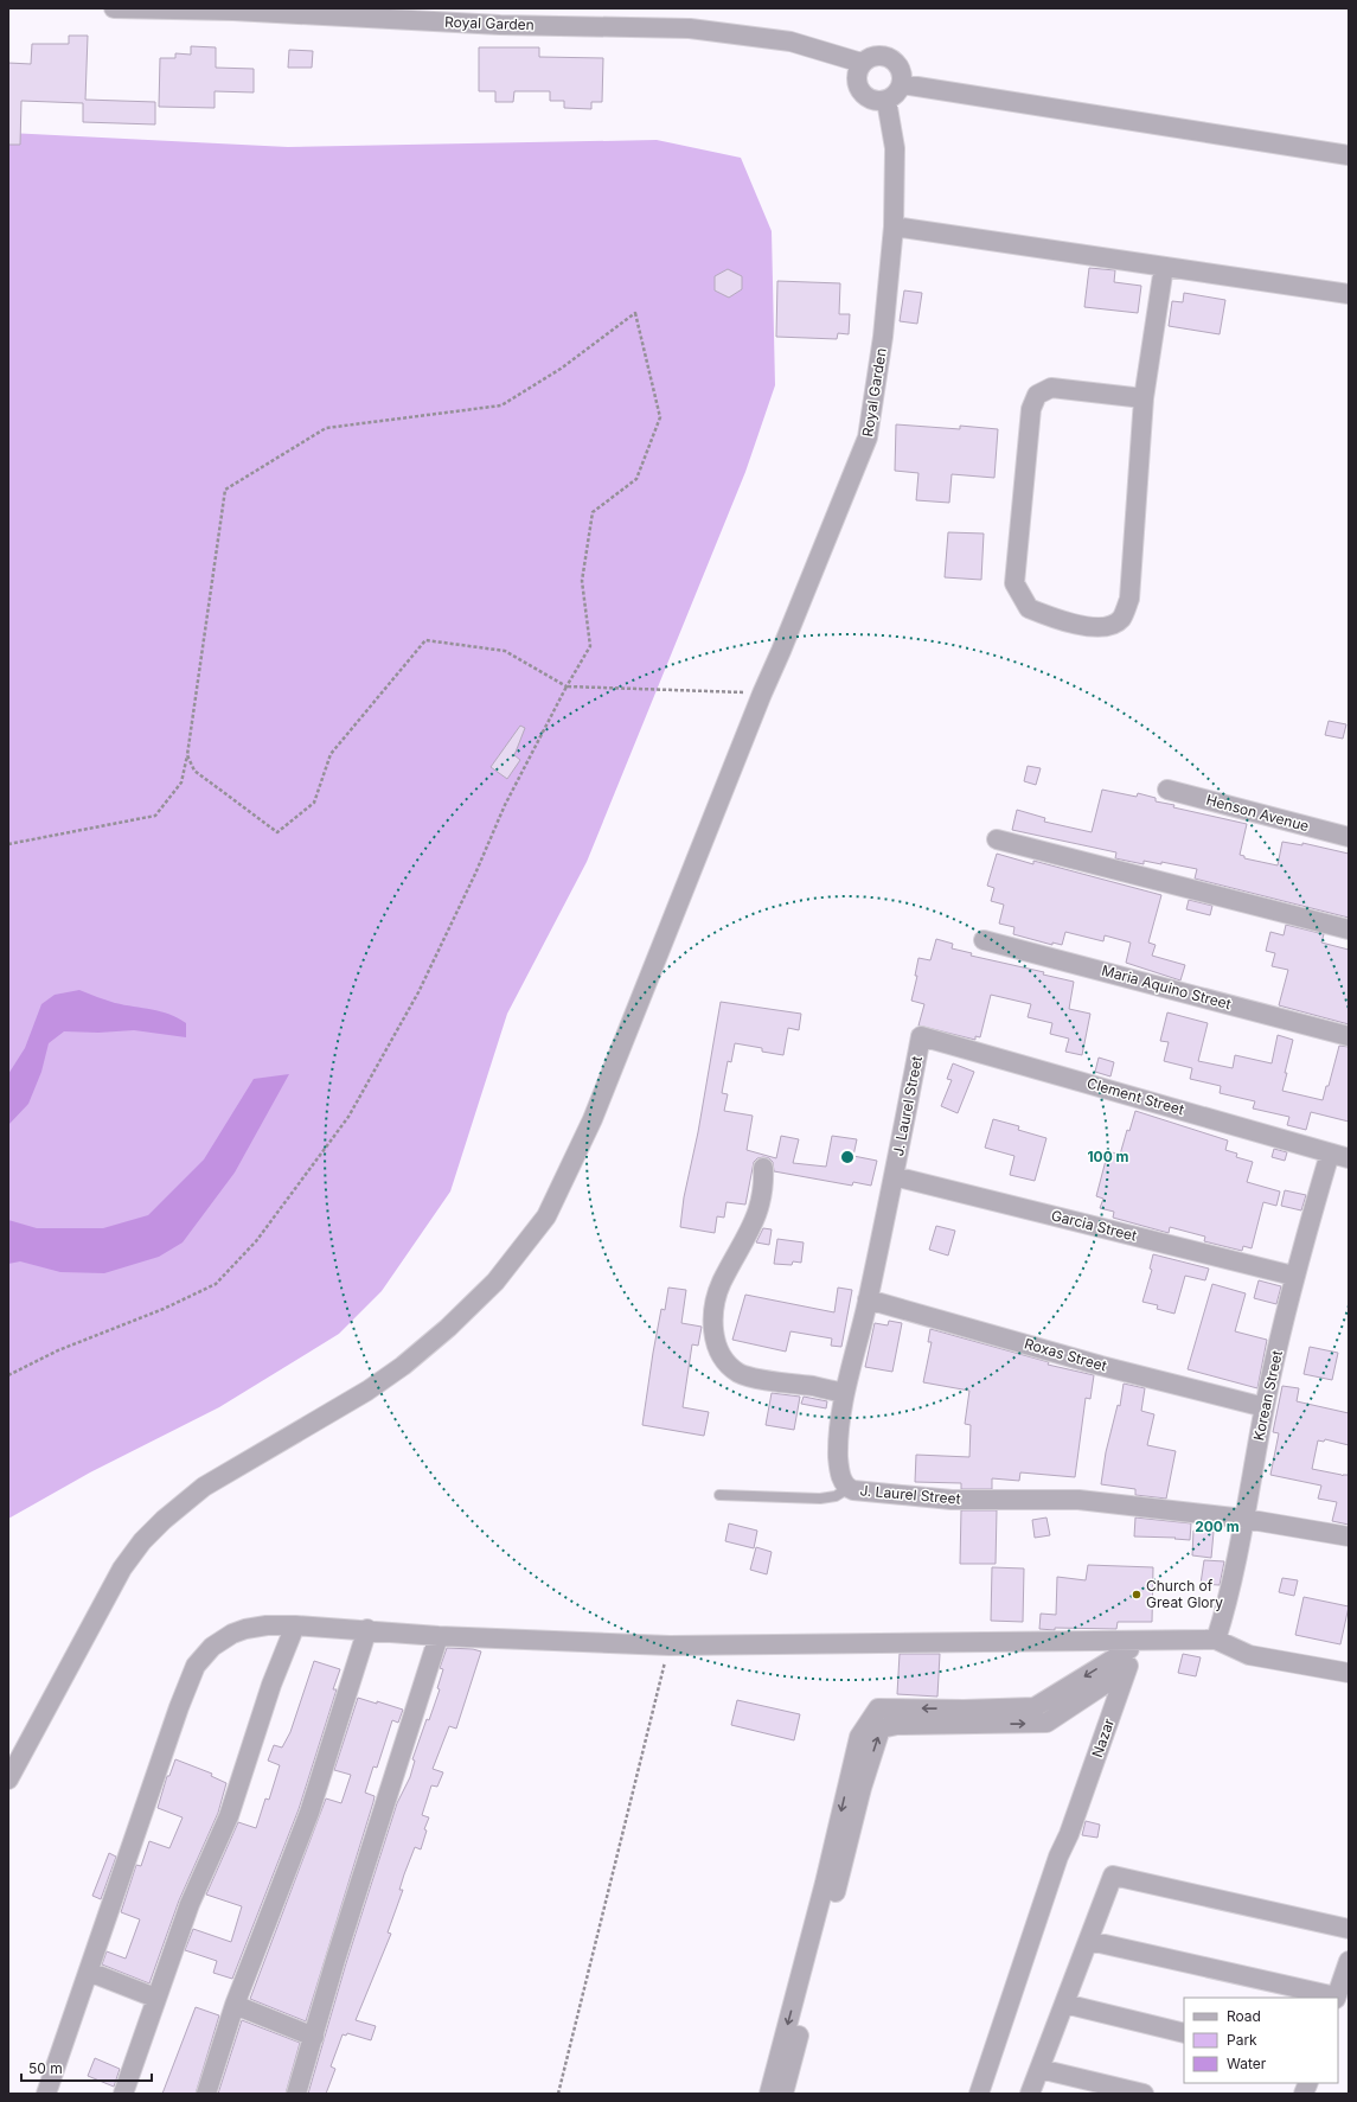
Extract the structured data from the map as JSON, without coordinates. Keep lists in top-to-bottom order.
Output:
{
  "streets": {
    "street": [
      "Royal Garden",
      "Henson Avenue",
      "Maria Aquino Street",
      "Clement Street",
      "J. Laurel Street",
      "Garcia Street",
      "Roxas Street",
      "Korean Street",
      "Nazar"
    ]
  },
  "crossings": [
    ["Clement Street", "J. Laurel Street"],
    ["Clement Street", "Korean Street"],
    ["J. Laurel Street", "Garcia Street"],
    ["J. Laurel Street", "Roxas Street"],
    ["J. Laurel Street", "Korean Street"],
    ["Garcia Street", "Korean Street"],
    ["Roxas Street", "Korean Street"]
  ],
  "places": ["Church of Great Glory"],
  "legend": ["Road", "Park", "Water"],
  "scale_bar": "50 m",
  "rings": ["100 m", "200 m"]
}
